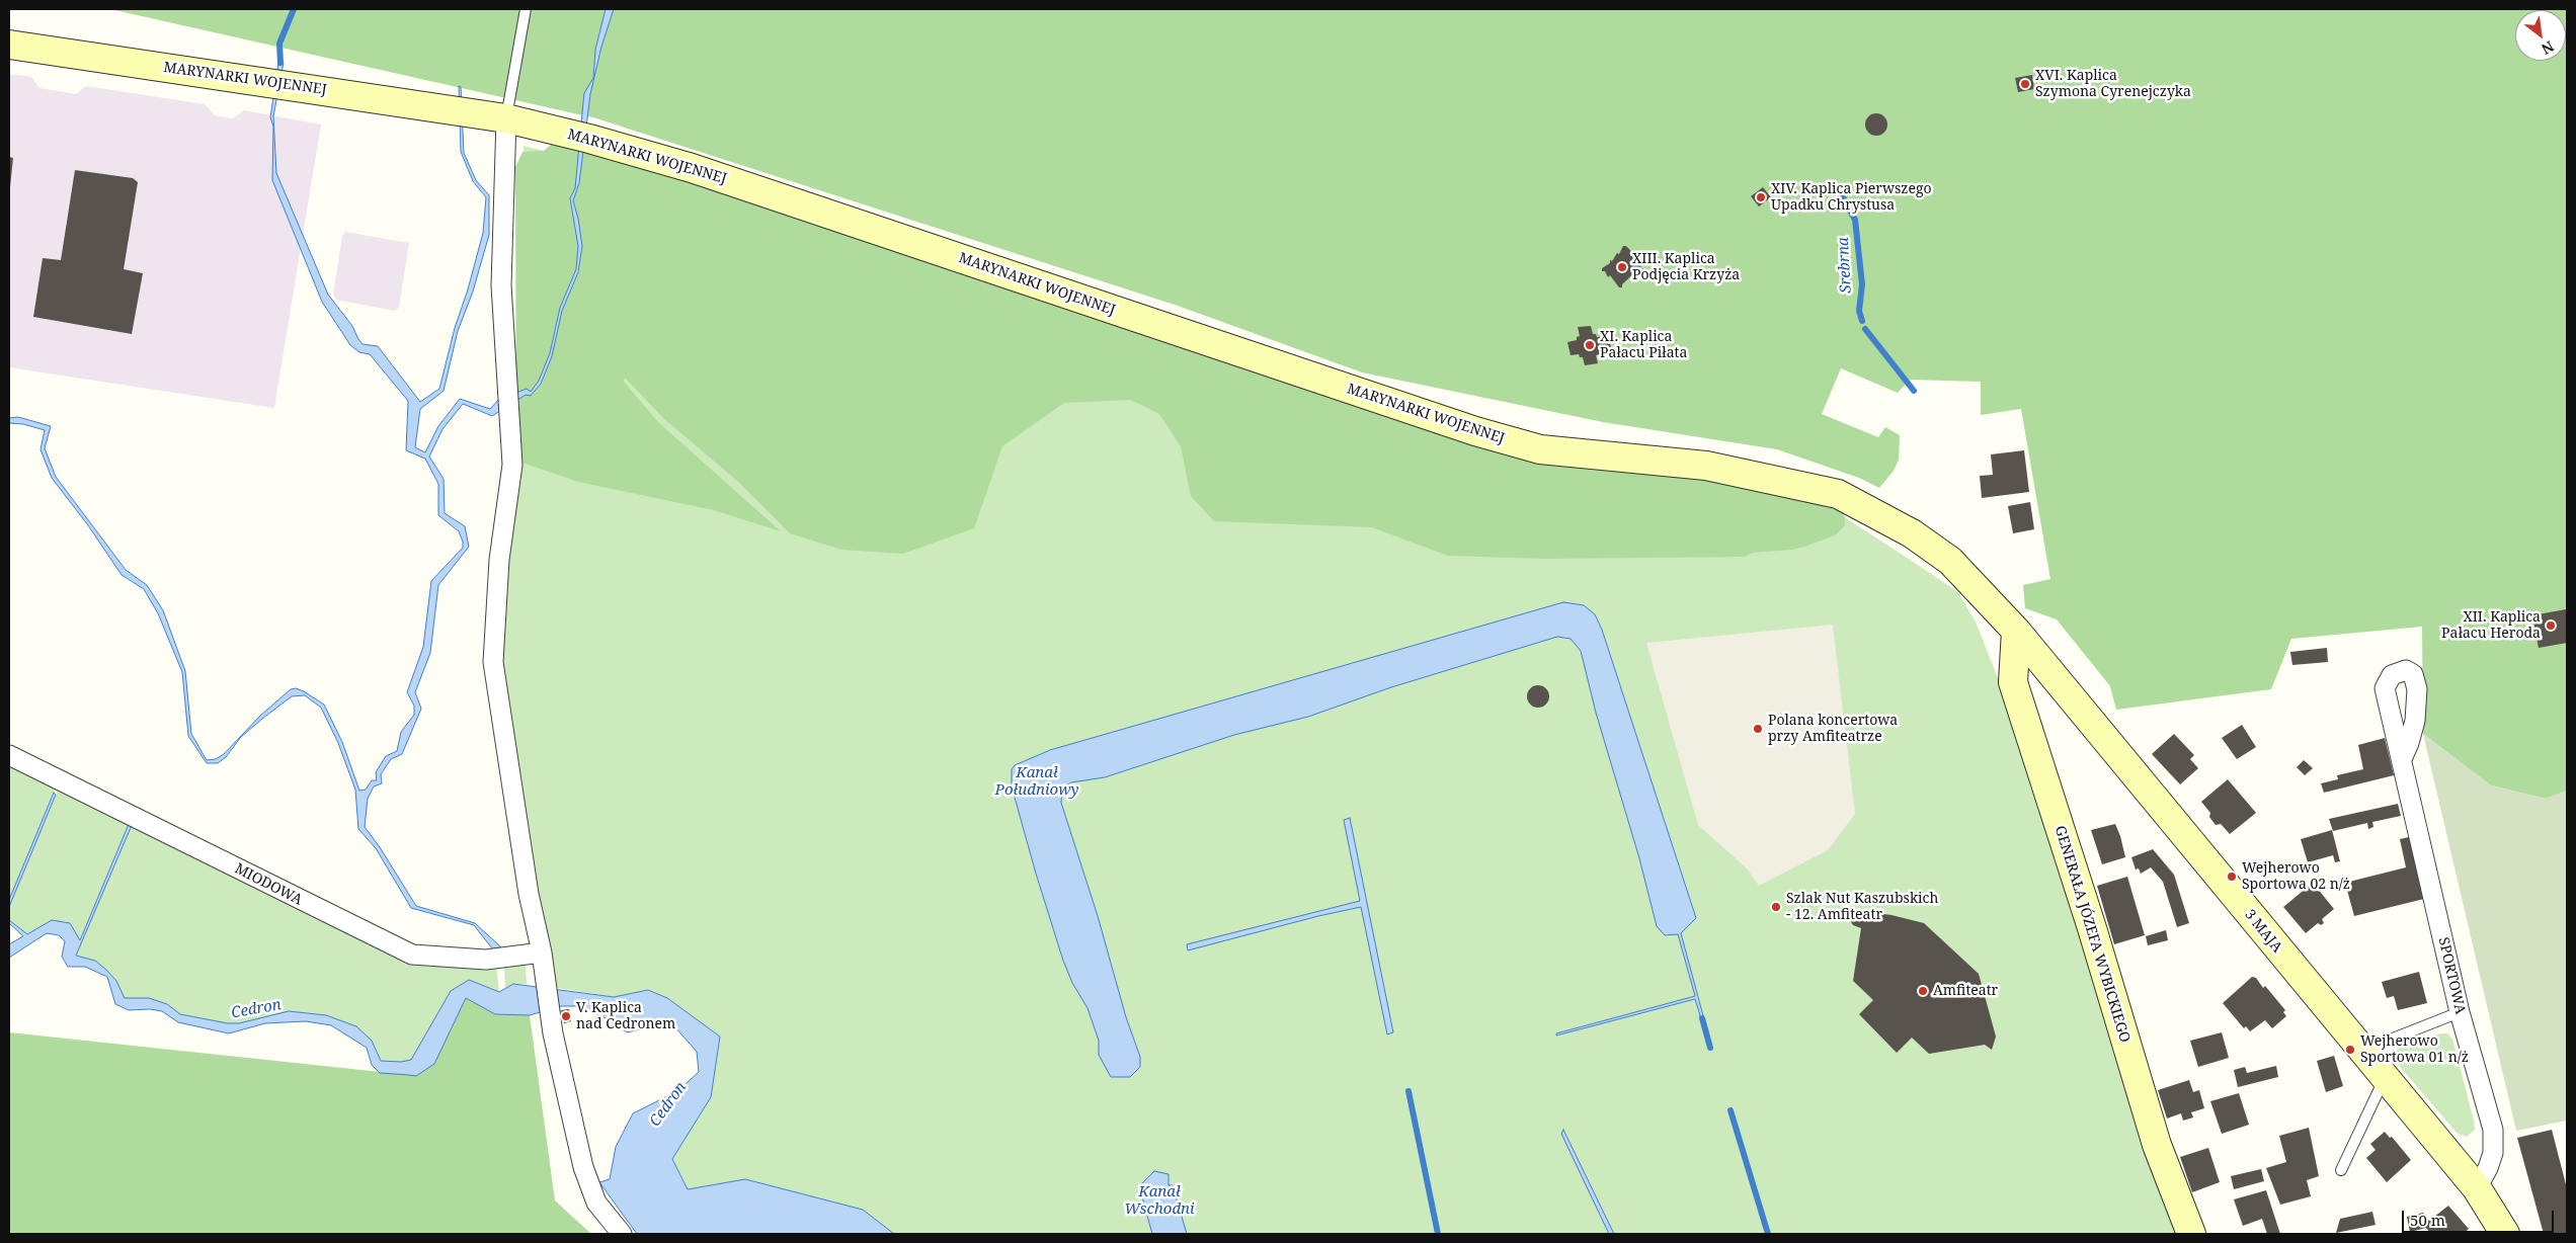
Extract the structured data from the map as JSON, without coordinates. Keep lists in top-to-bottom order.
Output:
{
  "streets": {
    "main road": ["MARYNARKI WOJENNEJ", "3 MAJA", "GENERAŁA JÓZEFA WYBICKIEGO"],
    "street": ["MIODOWA", "SPORTOWA"]
  },
  "crossings": [
    ["MARYNARKI WOJENNEJ", "3 MAJA"],
    ["MARYNARKI WOJENNEJ", "GENERAŁA JÓZEFA WYBICKIEGO"],
    ["3 MAJA", "GENERAŁA JÓZEFA WYBICKIEGO"],
    ["3 MAJA", "SPORTOWA"]
  ],
  "water": [
    "Srebrna",
    "Kanał Południowy",
    "Cedron",
    "Kanał Wschodni"
  ],
  "places": [
    "XVI. Kaplica Szymona Cyrenejczyka",
    "XIV. Kaplica Pierwszego Upadku Chrystusa",
    "XIII. Kaplica Podjęcia Krzyża",
    "XI. Kaplica Pałacu Piłata",
    "XII. Kaplica Pałacu Heroda",
    "Polana koncertowa przy Amfiteatrze",
    "Wejherowo Sportowa 02 n/ż",
    "Szlak Nut Kaszubskich - 12. Amfiteatr",
    "Amfiteatr",
    "V. Kaplica nad Cedronem",
    "Wejherowo Sportowa 01 n/ż"
  ],
  "scale_bar": "50 m",
  "north": "bottom right"
}
